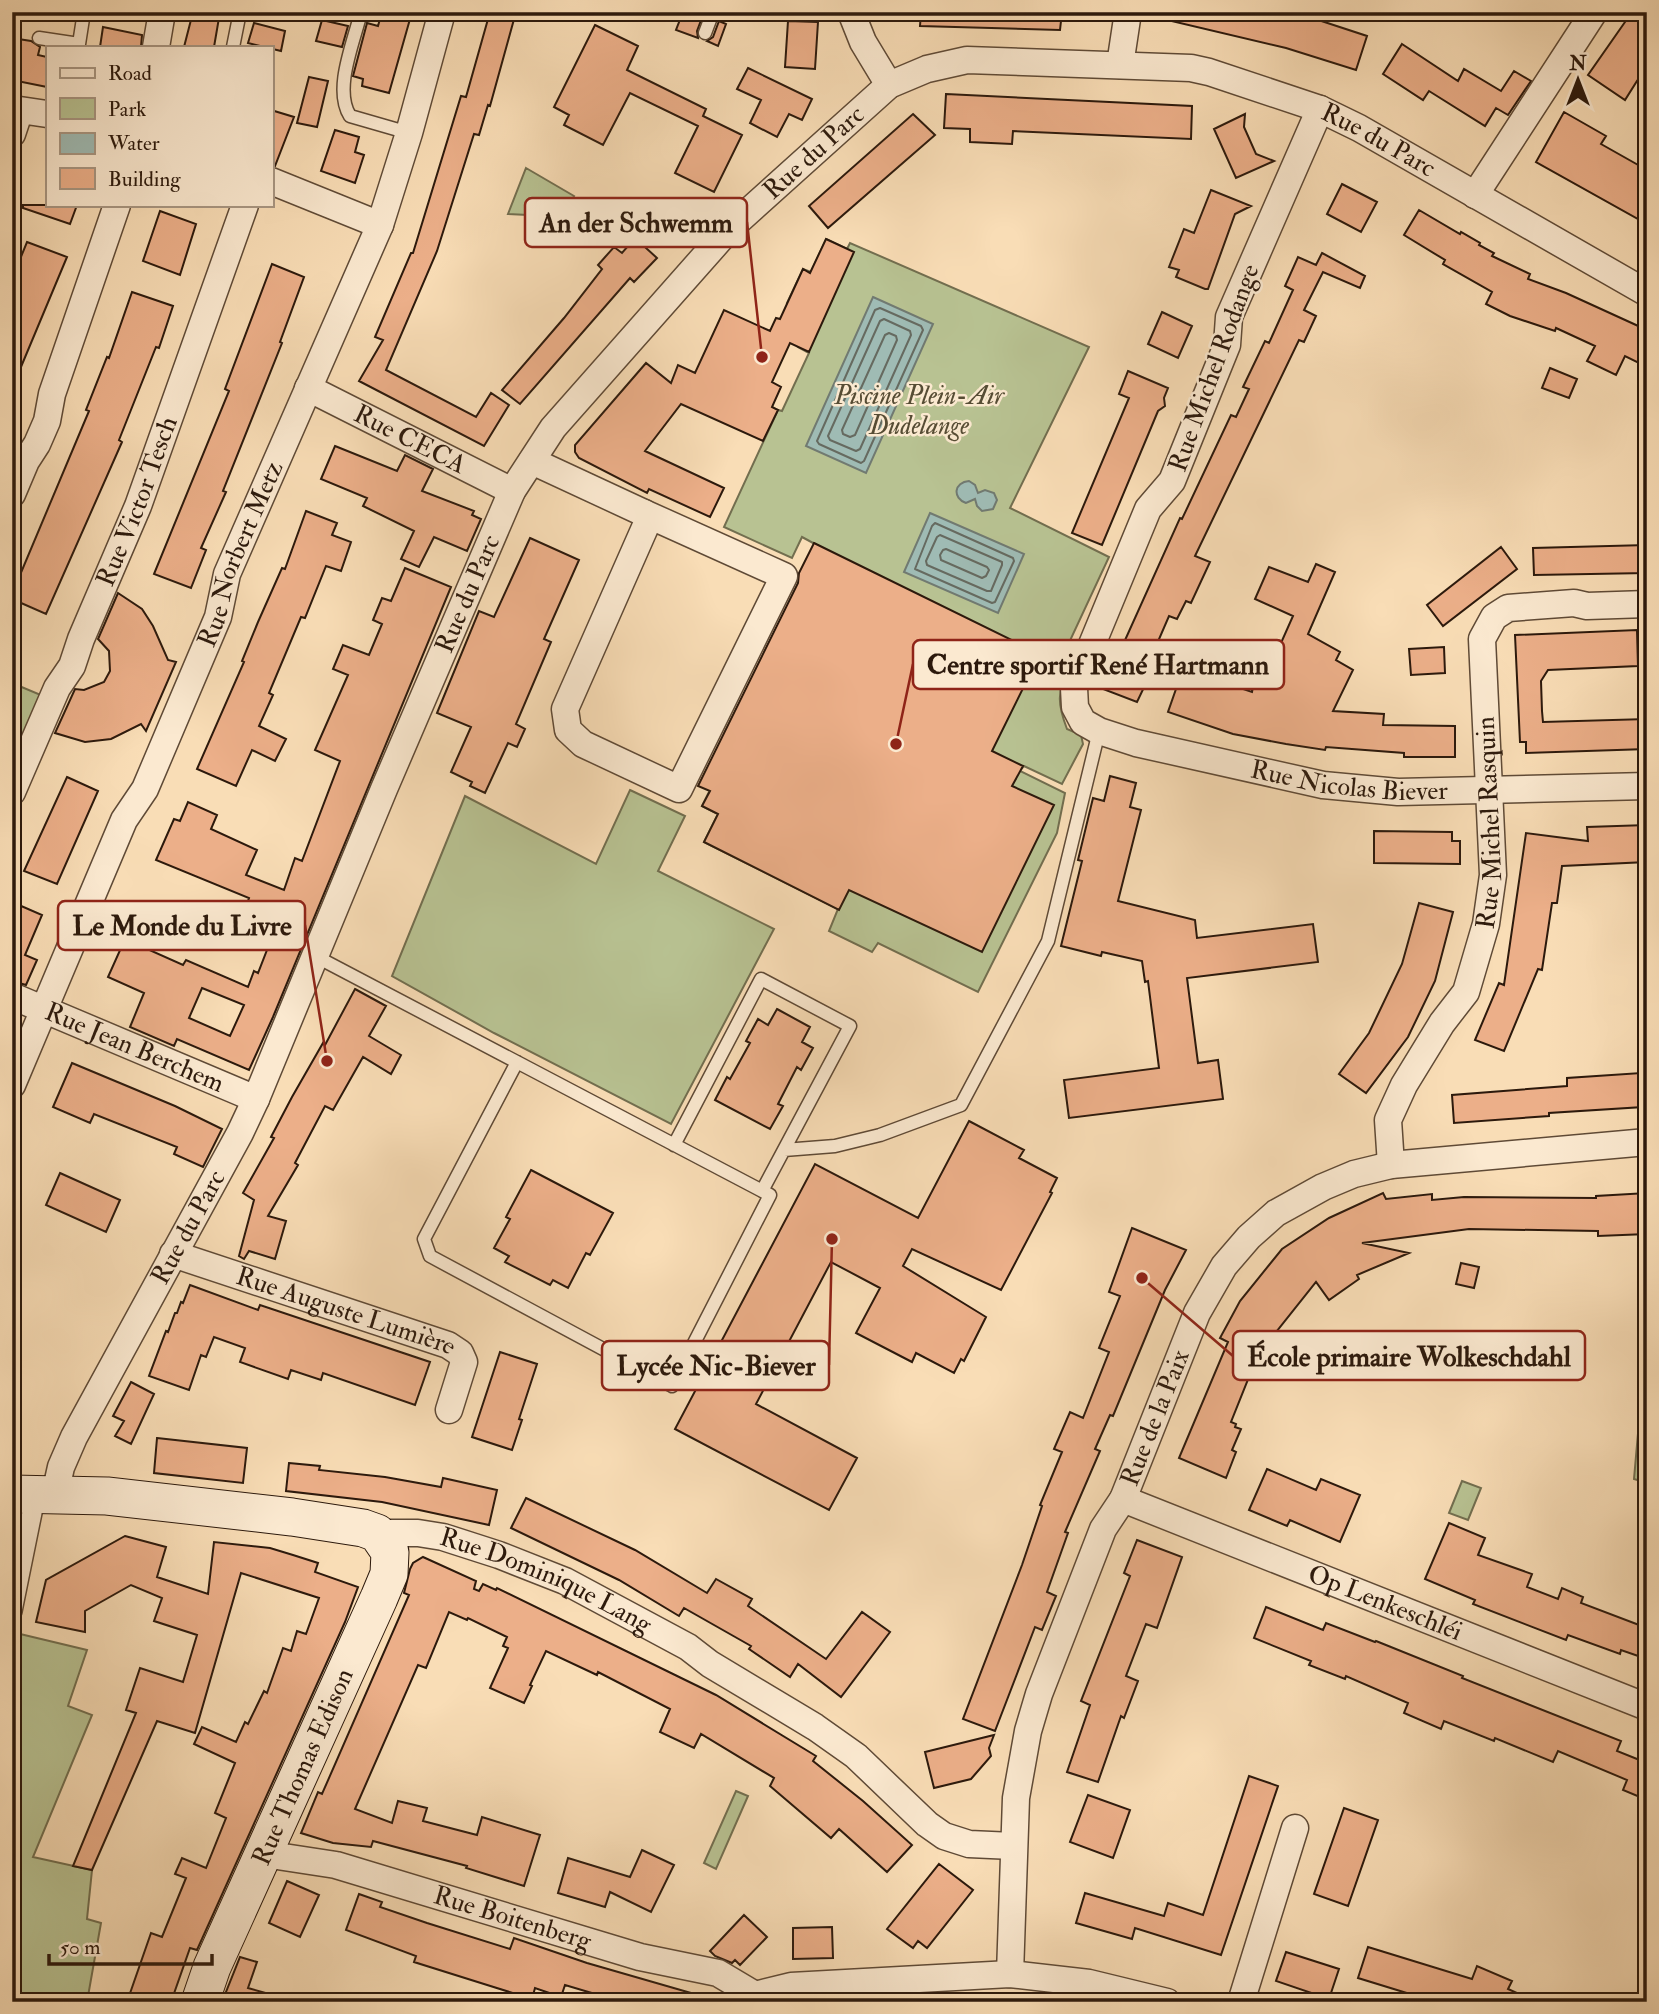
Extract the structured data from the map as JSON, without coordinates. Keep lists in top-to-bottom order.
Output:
{
  "streets": {
    "main road": ["Rue Dominique Lang", "Rue Thomas Edison"],
    "street": [
      "Rue du Parc",
      "Rue Michel Rodange",
      "Rue CECA",
      "Rue Victor Tesch",
      "Rue Norbert Metz",
      "Rue Nicolas Biever",
      "Rue Michel Rasquin",
      "Rue Jean Berchem",
      "Rue Auguste Lumière",
      "Rue de la Paix",
      "Op Lenkeschléi",
      "Rue Boitenberg"
    ]
  },
  "crossings": [
    ["Rue du Parc", "Rue Michel Rodange"],
    ["Rue du Parc", "Rue CECA"],
    ["Rue du Parc", "Rue Jean Berchem"],
    ["Rue du Parc", "Rue Auguste Lumière"],
    ["Rue du Parc", "Rue Dominique Lang"],
    ["Rue Michel Rodange", "Rue Nicolas Biever"],
    ["Rue CECA", "Rue Norbert Metz"],
    ["Rue Norbert Metz", "Rue Jean Berchem"],
    ["Rue Nicolas Biever", "Rue Michel Rasquin"],
    ["Rue Michel Rasquin", "Rue de la Paix"],
    ["Rue de la Paix", "Rue Dominique Lang"],
    ["Rue de la Paix", "Op Lenkeschléi"],
    ["Rue Dominique Lang", "Rue Thomas Edison"],
    ["Rue Thomas Edison", "Rue Boitenberg"]
  ],
  "parks": ["Piscine Plein-Air Dudelange"],
  "places": [
    "An der Schwemm",
    "Centre sportif René Hartmann",
    "Le Monde du Livre",
    "Lycée Nic-Biever",
    "École primaire Wolkeschdahl"
  ],
  "legend": [
    "Road",
    "Park",
    "Water",
    "Building"
  ],
  "scale_bar": "50 m",
  "north": "top"
}
